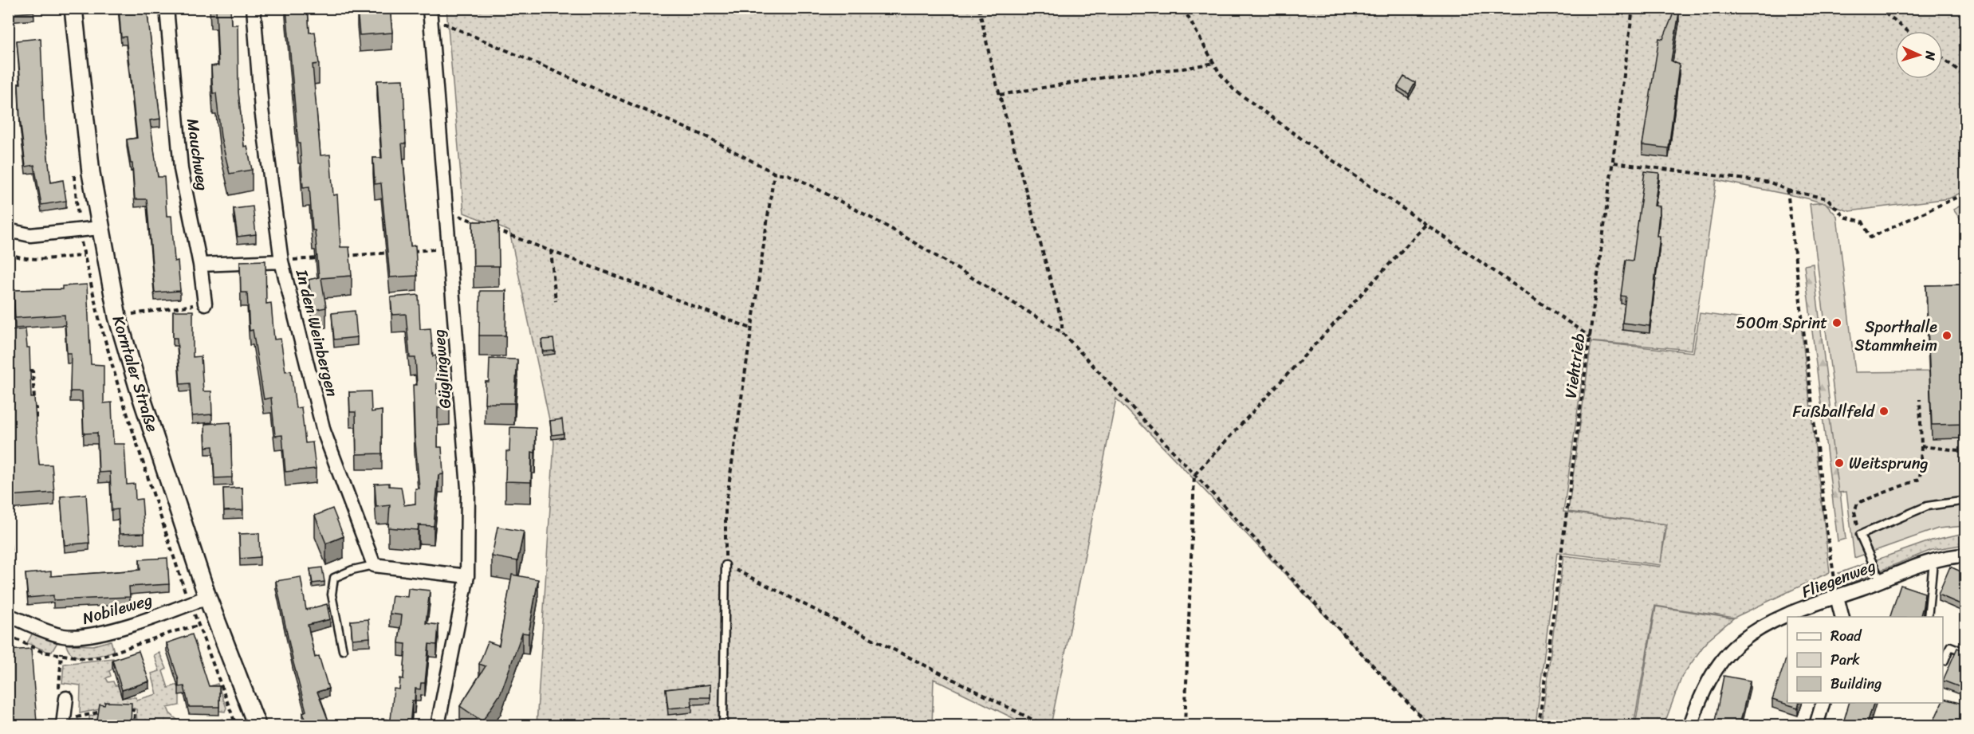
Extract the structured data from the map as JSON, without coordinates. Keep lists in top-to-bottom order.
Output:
{
  "streets": {
    "street": [
      "Mauchweg",
      "In den Weinbergen",
      "Güglingweg",
      "Korntaler Straße",
      "Fliegenweg",
      "Nobileweg"
    ],
    "path": ["Viehtrieb"]
  },
  "crossings": [
    ["Korntaler Straße", "Nobileweg"]
  ],
  "places": [
    "500m Sprint",
    "Sporthalle Stammheim",
    "Fußballfeld",
    "Weitsprung"
  ],
  "legend": ["Road", "Park", "Building"],
  "north": "right"
}
